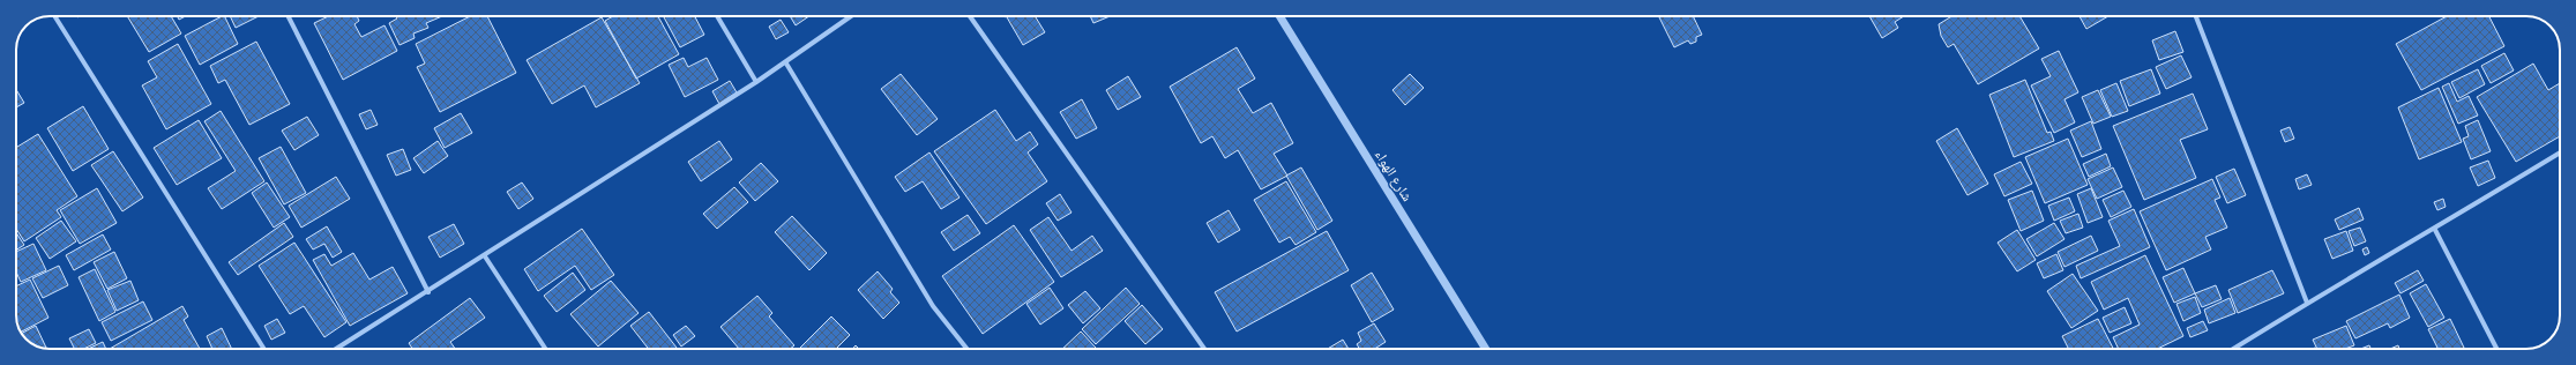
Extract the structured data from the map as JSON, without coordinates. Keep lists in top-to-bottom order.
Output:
{
  "streets": {
    "street": ["شارع الهواء"]
  }
}
